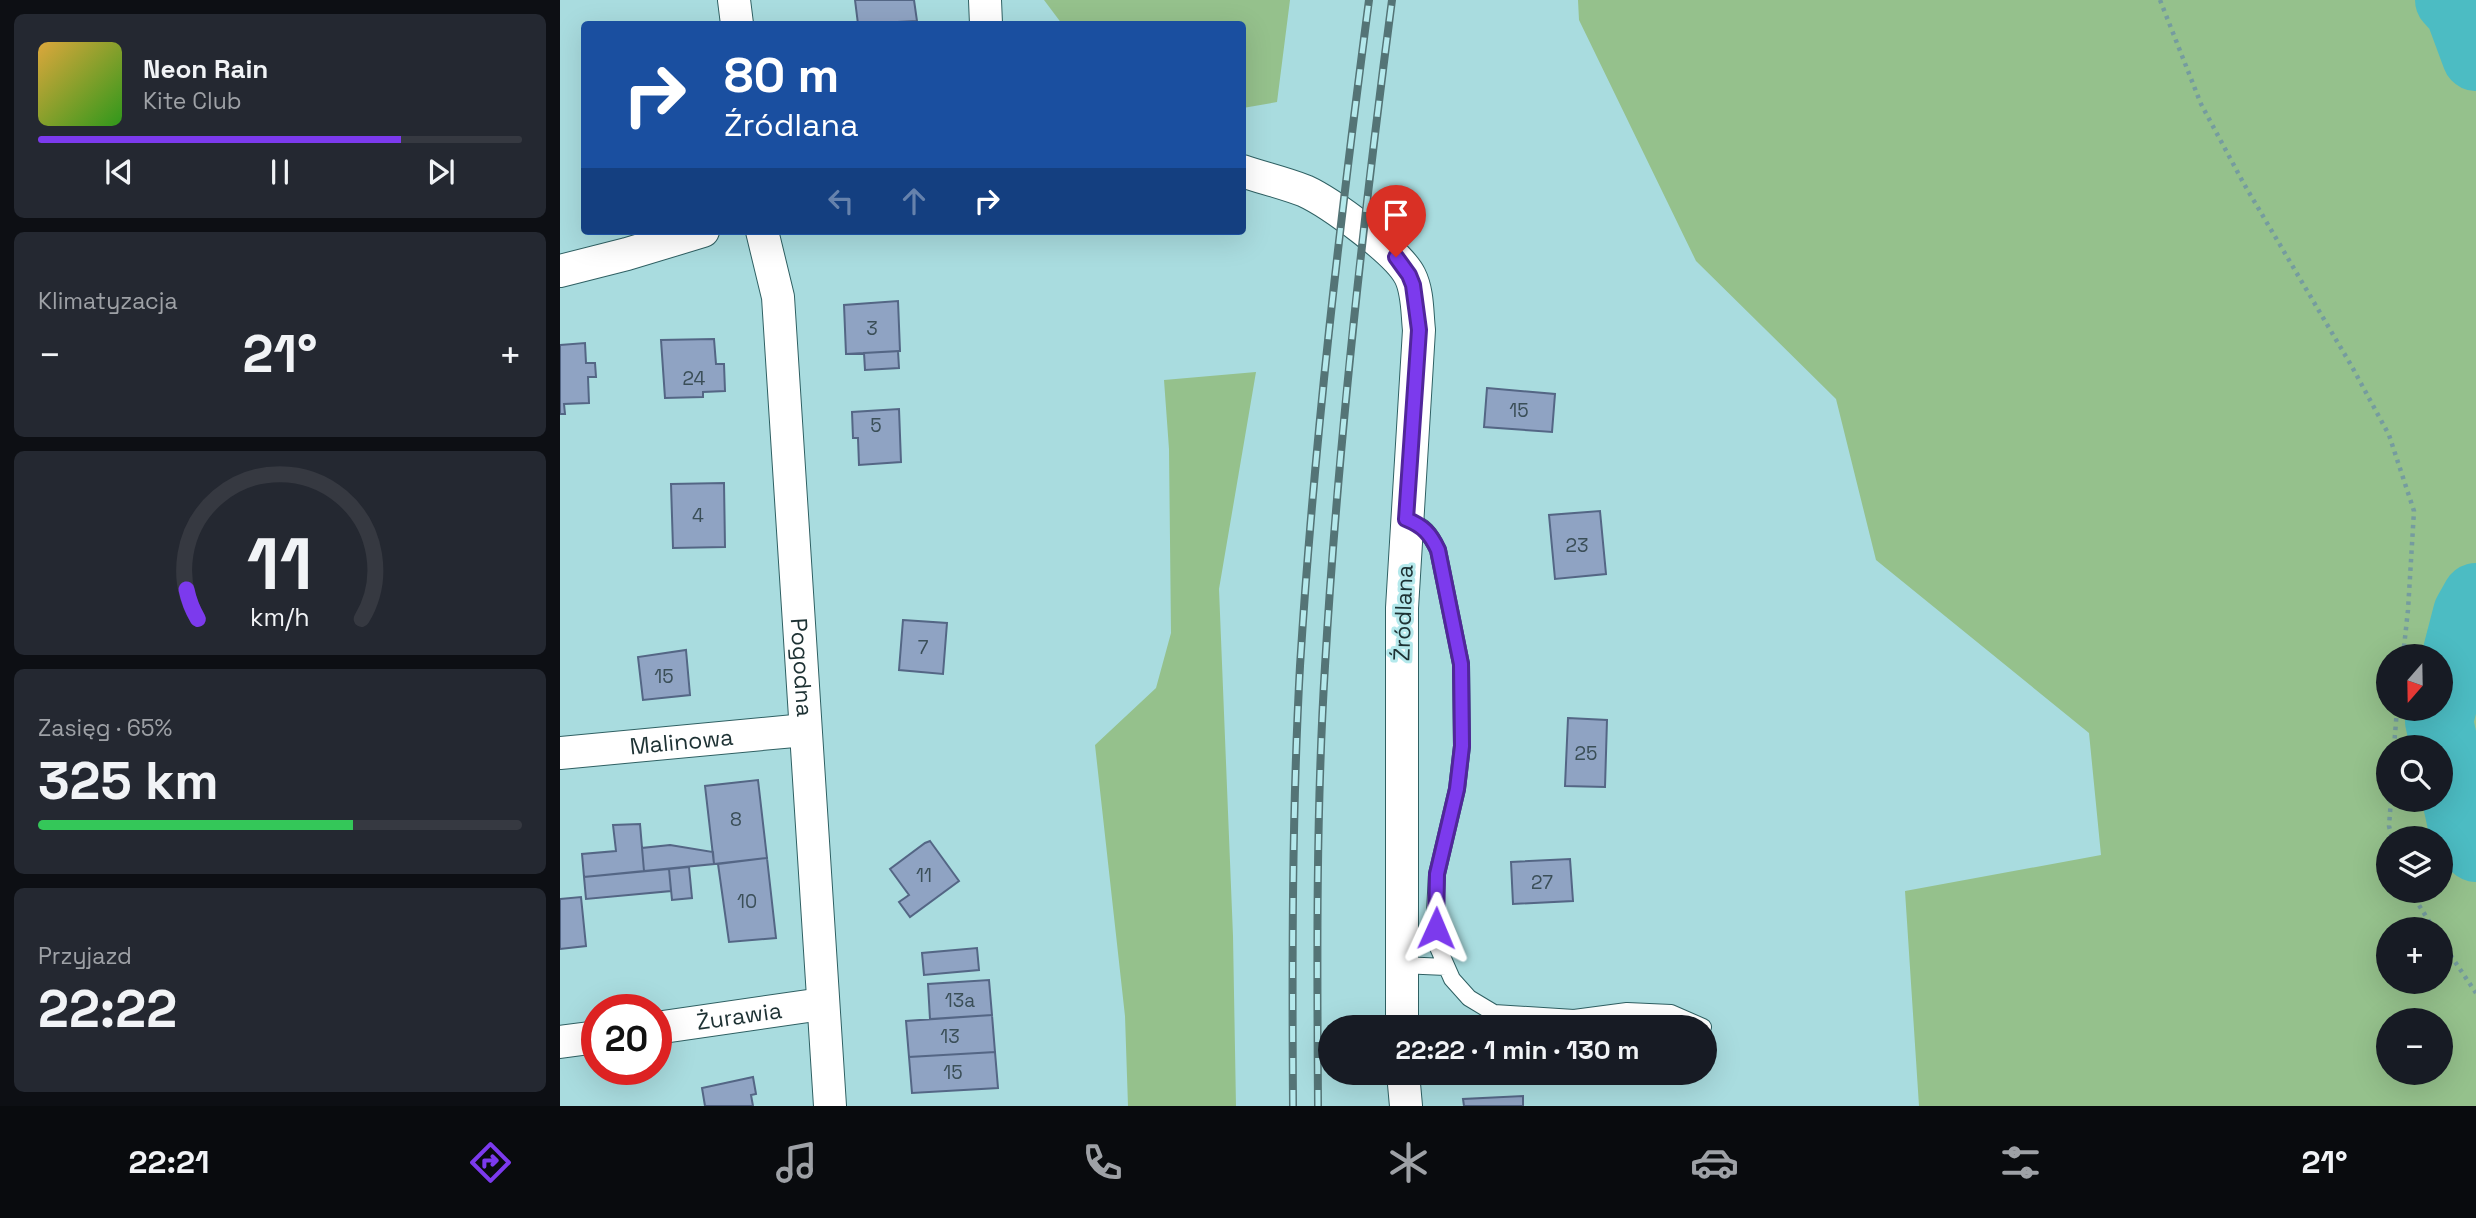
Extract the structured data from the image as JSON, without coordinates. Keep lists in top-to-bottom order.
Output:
{
  "streets": {
    "street": [
      "Źródlana",
      "Pogodna",
      "Malinowa",
      "Żurawia"
    ]
  },
  "crossings": [
    ["Pogodna", "Malinowa"],
    ["Pogodna", "Żurawia"]
  ],
  "house_numbers": [
    "3",
    "24",
    "15",
    "5",
    "4",
    "23",
    "7",
    "15",
    "25",
    "8",
    "11",
    "27",
    "10",
    "13a",
    "13",
    "15"
  ],
  "north": "bottom",
  "page": {
    "turn": ["80 m", "Źródlana"],
    "song": ["Neon Rain", "Kite Club"],
    "tile": [
      "Klimatyzacja",
      ["Zasięg · 65%", "325 km"],
      ["Przyjazd", "22:22"]
    ],
    "heat": ["−", "21°", "+"],
    "map_buttons": ["+", "−"],
    "limit": "20",
    "trip": "22:22 · 1 min · 130 m",
    "tabs": ["22:21", "21°"],
    "gauge": ["11", "km/h"]
  }
}
